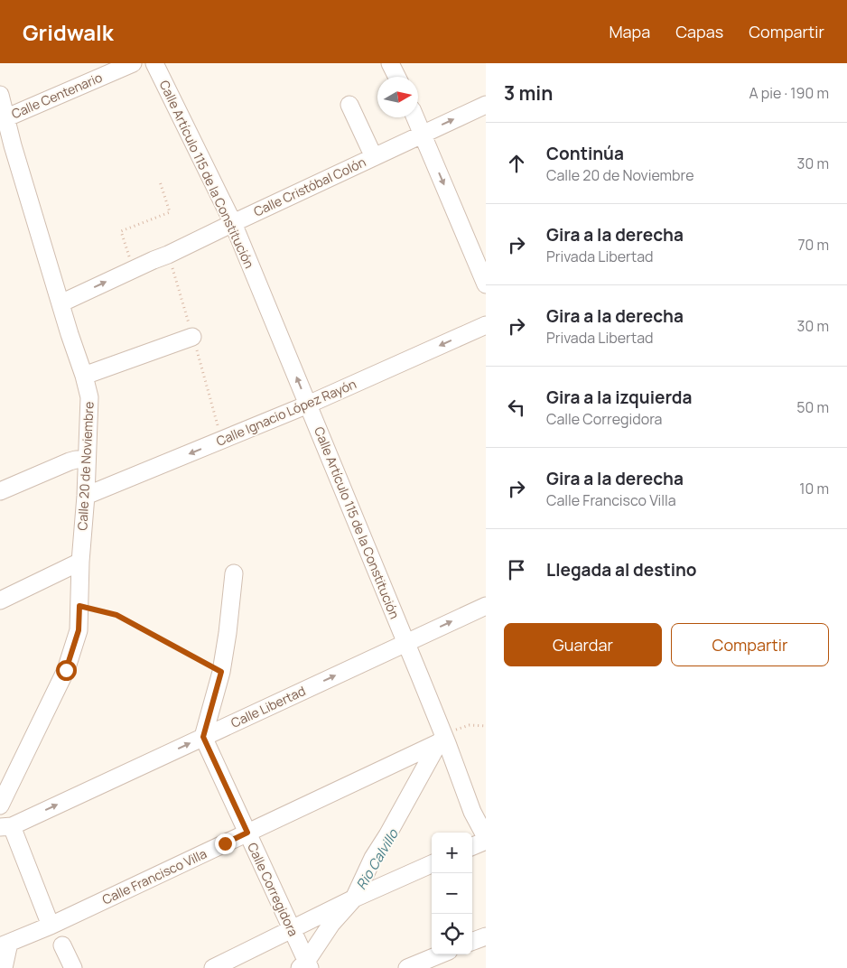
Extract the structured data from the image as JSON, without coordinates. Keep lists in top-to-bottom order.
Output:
{
  "streets": {
    "street": [
      "Calle Centenario",
      "Calle Artículo 115 de la Constitución",
      "Calle Cristóbal Colón",
      "Calle Ignacio López Rayón",
      "Calle 20 de Noviembre",
      "Calle Libertad",
      "Calle Francisco Villa",
      "Calle Corregidora"
    ]
  },
  "crossings": [
    ["Calle Centenario", "Calle 20 de Noviembre"],
    ["Calle Artículo 115 de la Constitución", "Calle Cristóbal Colón"],
    ["Calle Artículo 115 de la Constitución", "Calle Ignacio López Rayón"],
    ["Calle Artículo 115 de la Constitución", "Calle Libertad"],
    ["Calle Artículo 115 de la Constitución", "Calle Francisco Villa"],
    ["Calle Cristóbal Colón", "Calle 20 de Noviembre"],
    ["Calle Ignacio López Rayón", "Calle 20 de Noviembre"],
    ["Calle Libertad", "Calle Corregidora"],
    ["Calle Francisco Villa", "Calle Corregidora"]
  ],
  "one_way": ["Calle Libertad"],
  "water": ["Rio Calvillo"],
  "north": "right",
  "page": {
    "header": "Gridwalk",
    "nav": ["Mapa", "Capas", "Compartir"],
    "heading": ["3 min", "A pie · 190 m"],
    "list": [
      ["Continúa", "Calle 20 de Noviembre", "30 m"],
      ["Gira a la derecha", "Privada Libertad", "70 m"],
      ["Gira a la derecha", "Privada Libertad", "30 m"],
      ["Gira a la izquierda", "Calle Corregidora", "50 m"],
      ["Gira a la derecha", "Calle Francisco Villa", "10 m"],
      "Llegada al destino"
    ],
    "buttons": ["Guardar", "Compartir"],
    "map_buttons": ["+", "−"]
  }
}
